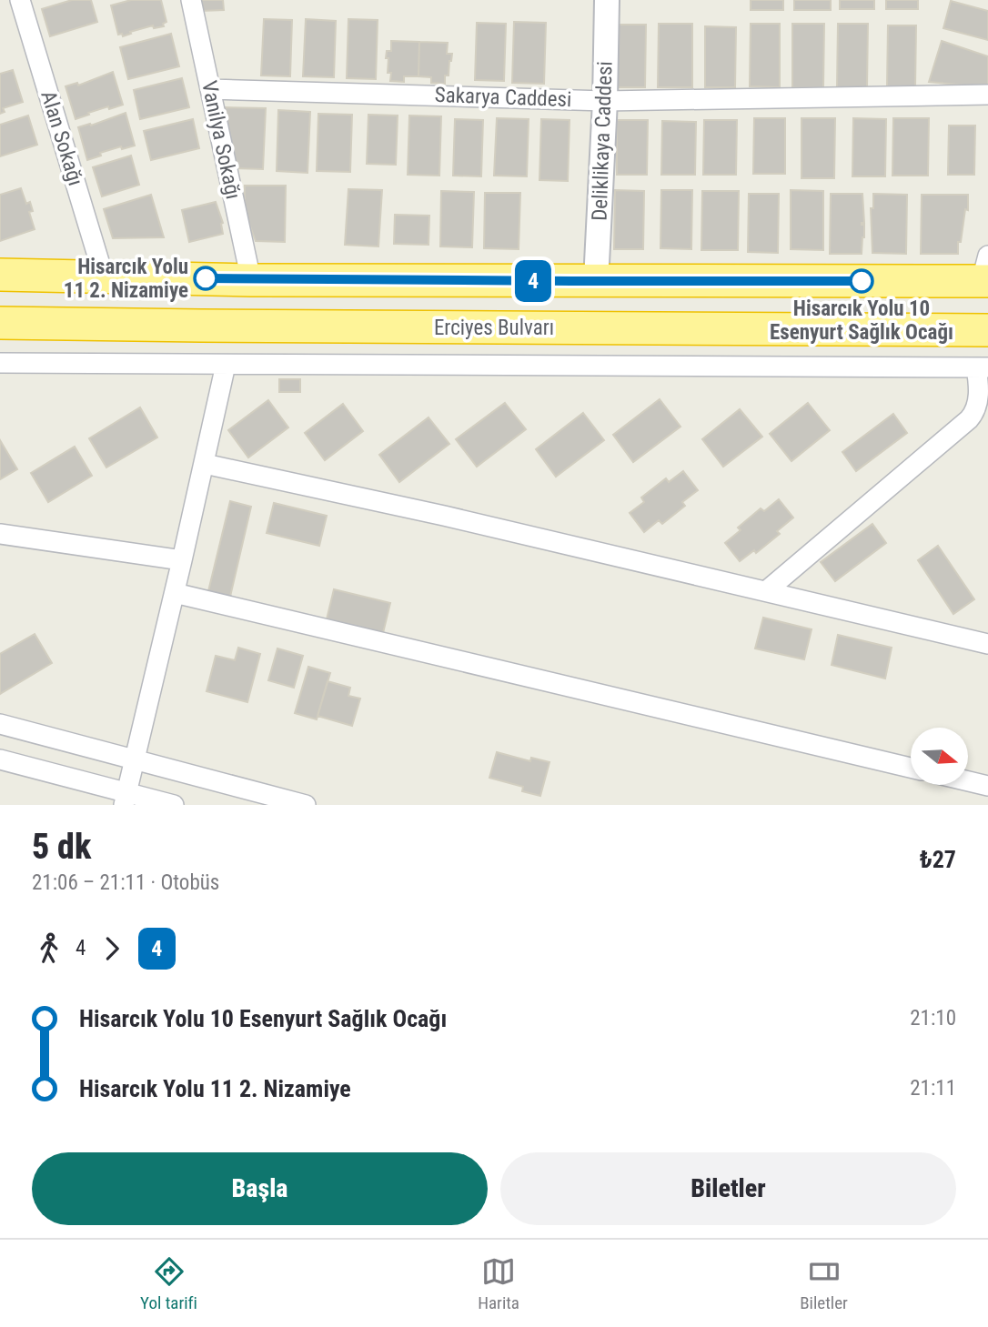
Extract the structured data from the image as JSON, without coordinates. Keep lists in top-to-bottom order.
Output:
{
  "streets": {
    "highway": ["Erciyes Bulvarı"],
    "street": [
      "Sakarya Caddesi",
      "Alan Sokağı",
      "Vanilya Sokağı",
      "Deliklikaya Caddesi"
    ]
  },
  "crossings": [
    ["Sakarya Caddesi", "Vanilya Sokağı"],
    ["Sakarya Caddesi", "Deliklikaya Caddesi"]
  ],
  "places": ["Hisarcık Yolu 11 2. Nizamiye", "Hisarcık Yolu 10 Esenyurt Sağlık Ocağı"],
  "lines": ["bus line 4"],
  "north": "right",
  "page": {
    "on_map": "4",
    "heading": ["5 dk", "21:06 – 21:11 · Otobüs", "₺27"],
    "legs": ["4", "4"],
    "list": [
      {
        "name": "Hisarcık Yolu 10 Esenyurt Sağlık Ocağı",
        "value": "21:10"
      },
      {
        "name": "Hisarcık Yolu 11 2. Nizamiye",
        "value": "21:11"
      }
    ],
    "buttons": ["Başla", "Biletler"],
    "tabs": ["Yol tarifi", "Harita", "Biletler"]
  }
}
